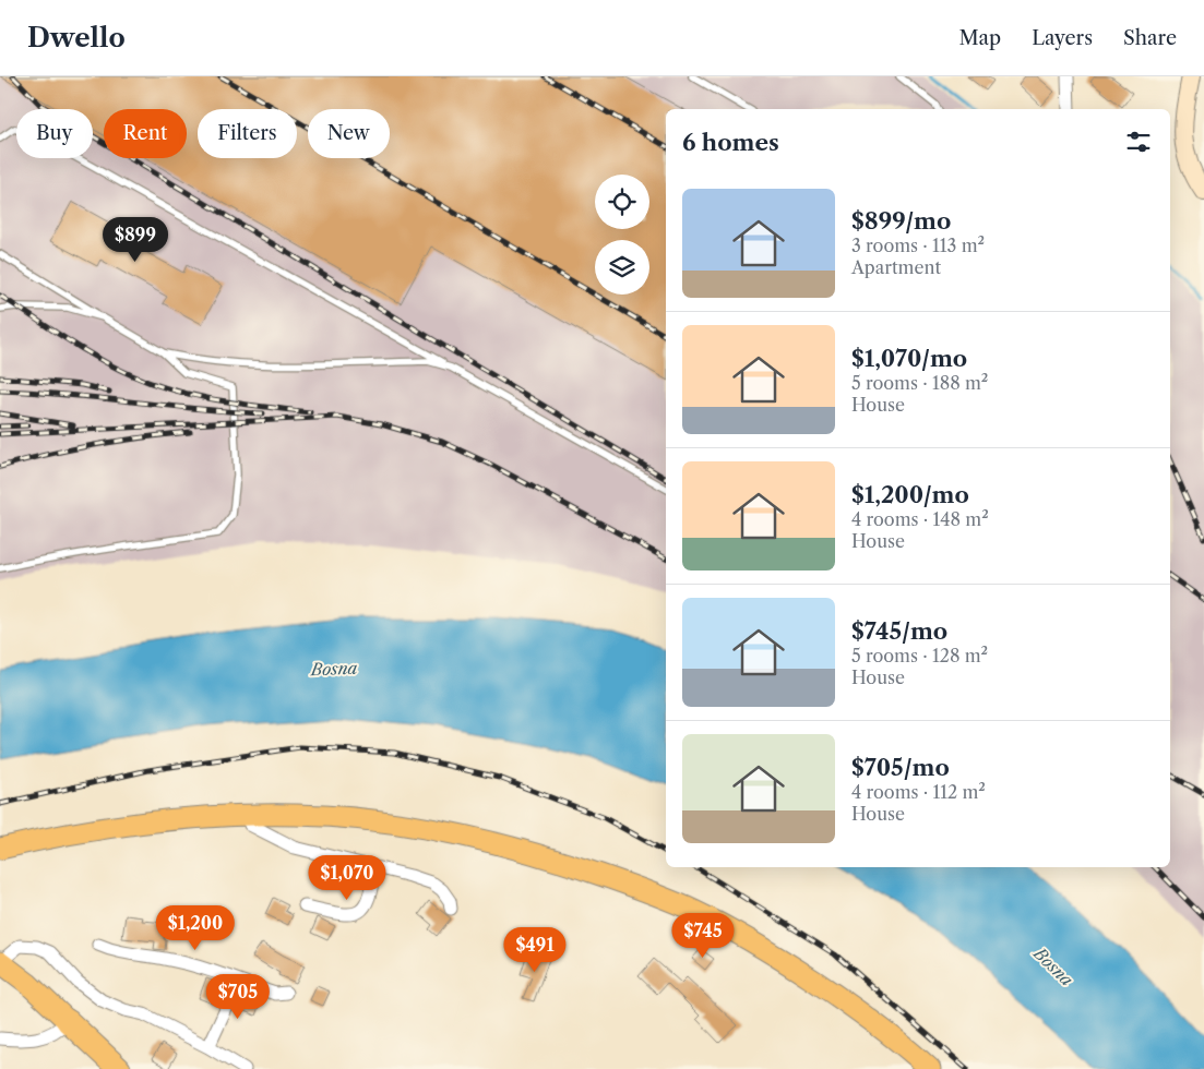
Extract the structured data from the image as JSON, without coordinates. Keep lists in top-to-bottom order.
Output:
{
  "water": ["Bosna"],
  "page": {
    "header": "Dwello",
    "nav": ["Map", "Layers", "Share"],
    "chip": [
      "Buy",
      "Rent",
      "Filters",
      "New"
    ],
    "heading": "6 homes",
    "list": [
      {
        "name": "$899/mo",
        "note": "3 rooms · 113 m² · Apartment"
      },
      {
        "name": "$1,070/mo",
        "note": "5 rooms · 188 m² · House"
      },
      {
        "name": "$1,200/mo",
        "note": "4 rooms · 148 m² · House"
      },
      {
        "name": "$745/mo",
        "note": "5 rooms · 128 m² · House"
      },
      {
        "name": "$705/mo",
        "note": "4 rooms · 112 m² · House"
      }
    ],
    "price": [
      "$899",
      "$1,070",
      "$1,200",
      "$745",
      "$491",
      "$705"
    ]
  }
}
